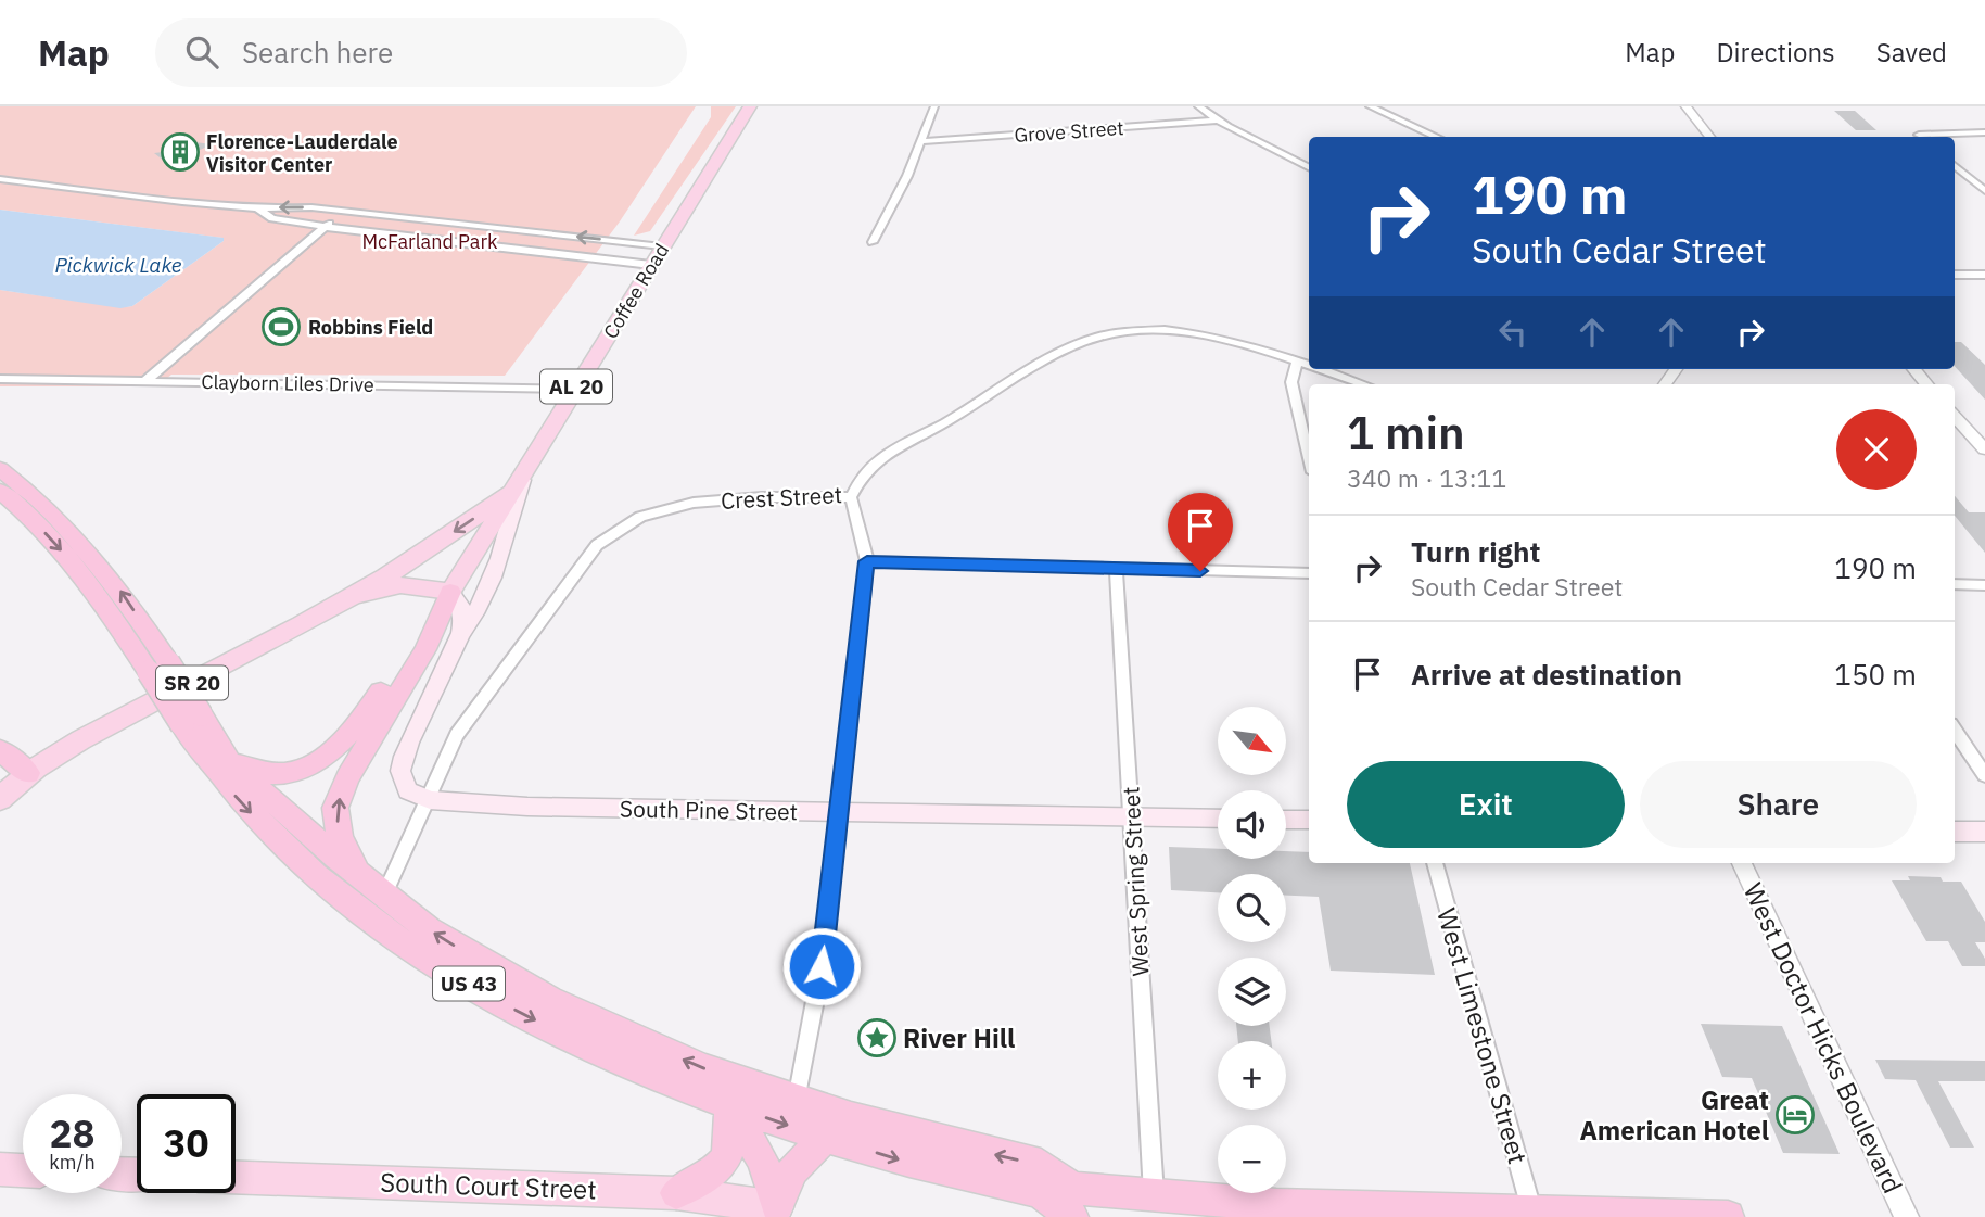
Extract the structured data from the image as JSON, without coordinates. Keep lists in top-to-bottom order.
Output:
{
  "streets": {
    "highway": ["US 43"],
    "main road": [
      "Coffee Road",
      "AL 20",
      "SR 20",
      "South Pine Street",
      "South Court Street"
    ],
    "street": [
      "Grove Street",
      "Clayborn Liles Drive",
      "Crest Street",
      "West Spring Street",
      "West Limestone Street",
      "West Doctor Hicks Boulevard"
    ]
  },
  "crossings": [
    ["Coffee Road", "Clayborn Liles Drive"],
    ["Coffee Road", "SR 20"],
    ["Crest Street", "South Pine Street"],
    ["Crest Street", "US 43"],
    ["South Pine Street", "West Spring Street"]
  ],
  "water": ["Pickwick Lake"],
  "parks": ["McFarland Park"],
  "places": {
    "building": ["Florence-Lauderdale Visitor Center"],
    "sports": ["Robbins Field"],
    "place": ["River Hill"],
    "hotel": ["Great American Hotel"]
  },
  "north": "bottom right",
  "page": {
    "header": "Map",
    "search": "Search here",
    "nav": ["Map", "Directions", "Saved"],
    "turn": ["190 m", "South Cedar Street"],
    "heading": ["1 min", "340 m · 13:11"],
    "list": [
      {
        "name": "Turn right",
        "note": "South Cedar Street",
        "value": "190 m"
      },
      {
        "name": "Arrive at destination",
        "value": "150 m"
      }
    ],
    "map_buttons": ["+", "−"],
    "buttons": ["Exit", "Share"],
    "speed": "28 km/h",
    "limit": "30"
  }
}
